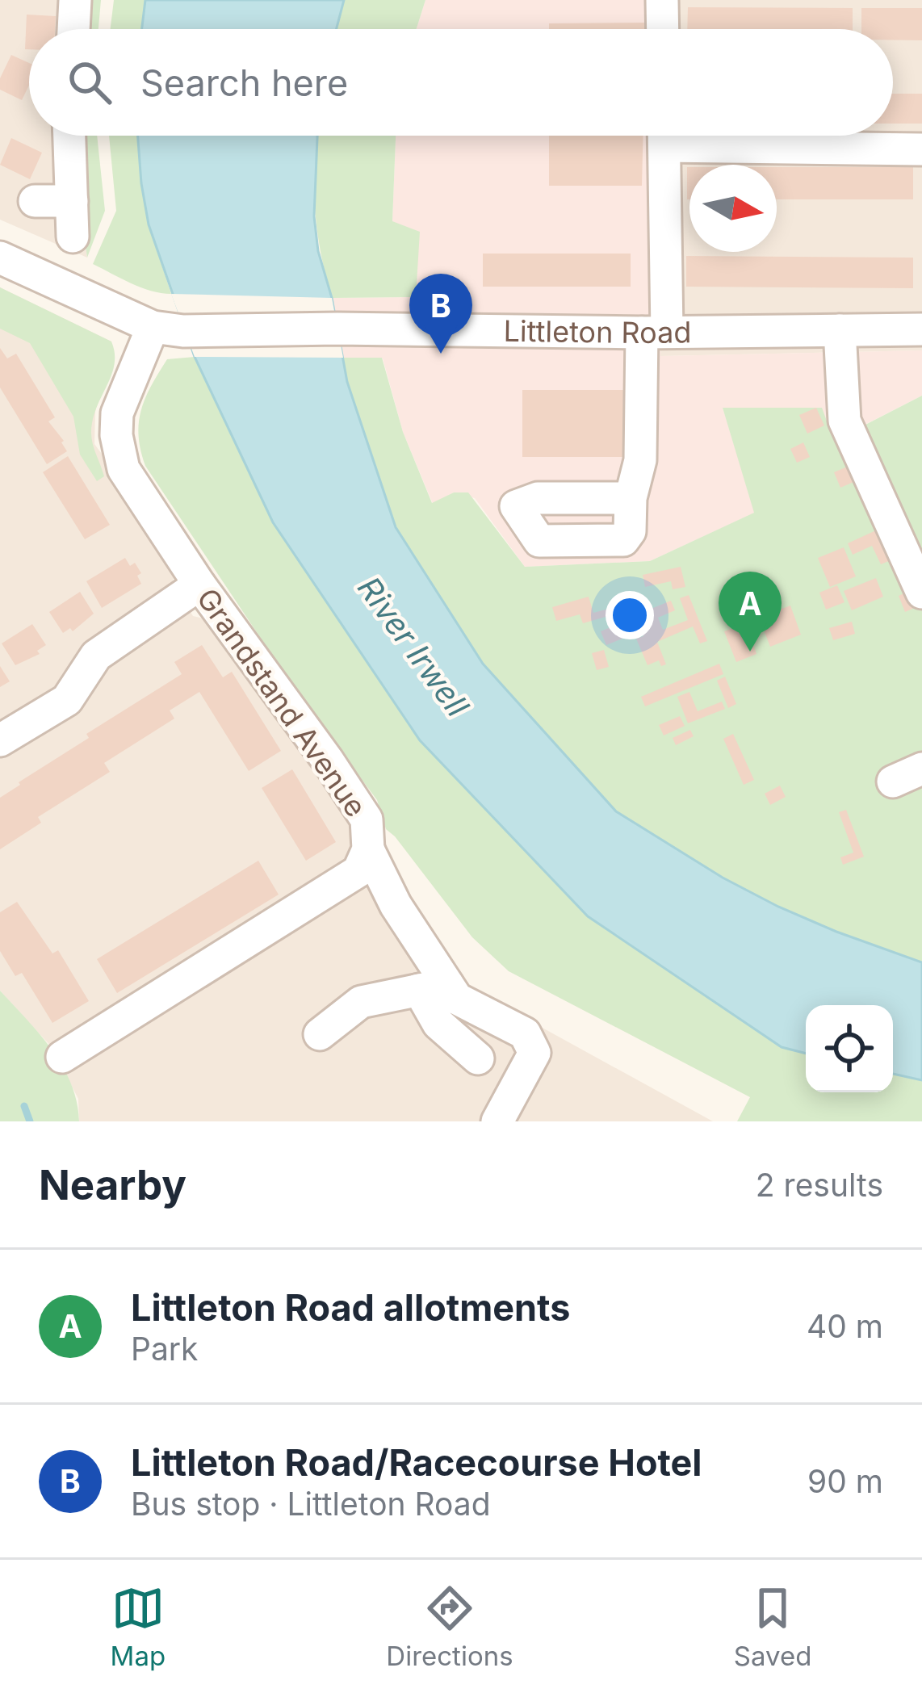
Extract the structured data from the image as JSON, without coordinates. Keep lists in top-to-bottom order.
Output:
{
  "streets": {
    "street": ["Littleton Road", "Grandstand Avenue"]
  },
  "crossings": [
    ["Littleton Road", "Grandstand Avenue"]
  ],
  "water": ["River Irwell"],
  "north": "right",
  "page": {
    "search": "Search here",
    "pins": ["B", "A"],
    "heading": ["Nearby", "2 results"],
    "list": [
      {
        "mark": "A",
        "name": "Littleton Road allotments",
        "note": "Park",
        "value": "40 m"
      },
      {
        "mark": "B",
        "name": "Littleton Road/Racecourse Hotel",
        "note": "Bus stop · Littleton Road",
        "value": "90 m"
      }
    ],
    "nav": ["Map", "Directions", "Saved"]
  }
}
